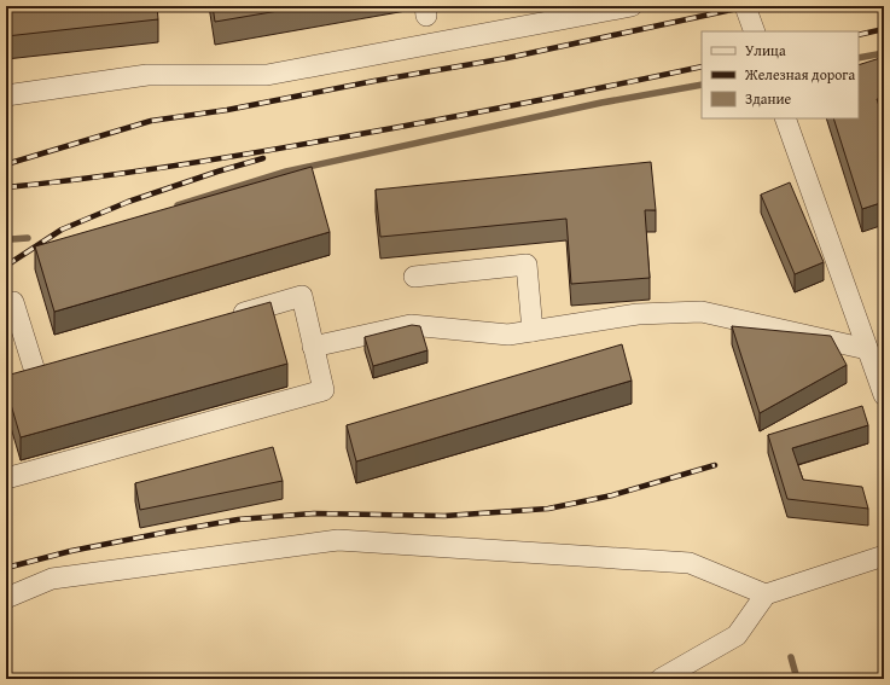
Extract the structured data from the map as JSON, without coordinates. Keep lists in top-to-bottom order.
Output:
{
  "legend": ["Улица", "Железная дорога", "Здание"]
}
